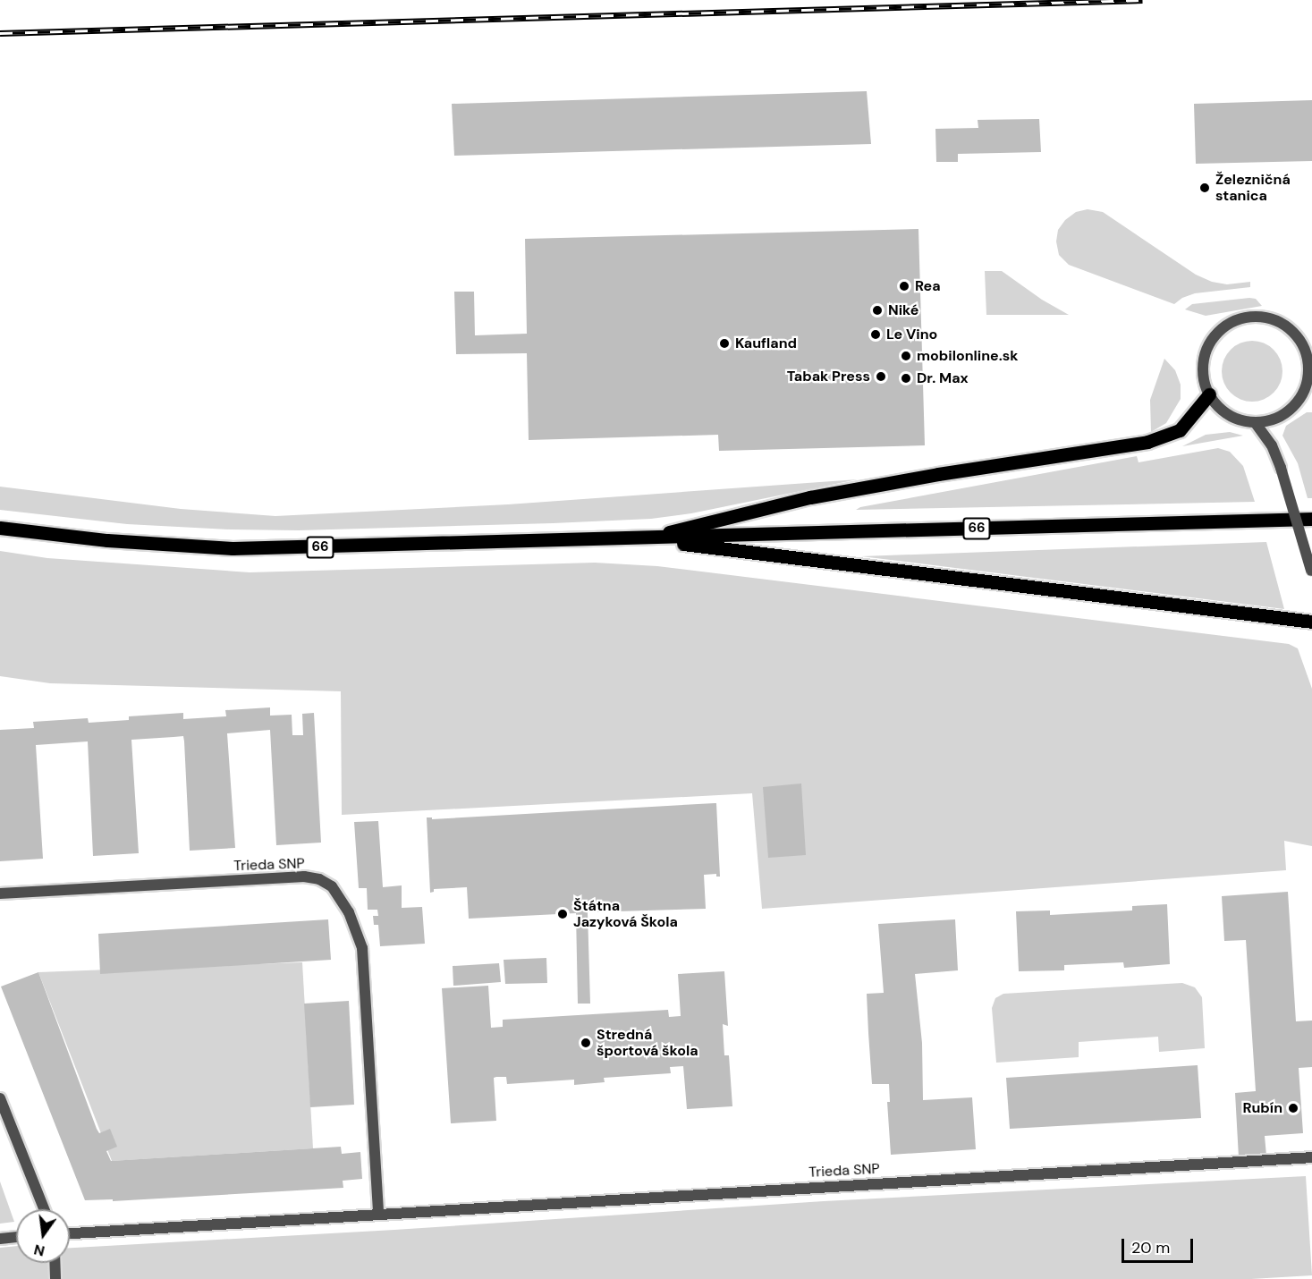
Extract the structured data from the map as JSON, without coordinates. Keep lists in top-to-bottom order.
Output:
{
  "streets": {
    "main road": ["66"],
    "street": ["Trieda SNP"]
  },
  "places": [
    "Železničná stanica",
    "Rea",
    "Niké",
    "Le Vino",
    "Kaufland",
    "mobilonline.sk",
    "Tabak Press",
    "Dr. Max",
    "Štátna Jazyková Škola",
    "Stredná športová škola",
    "Rubín"
  ],
  "scale_bar": "20 m",
  "north": "bottom"
}
